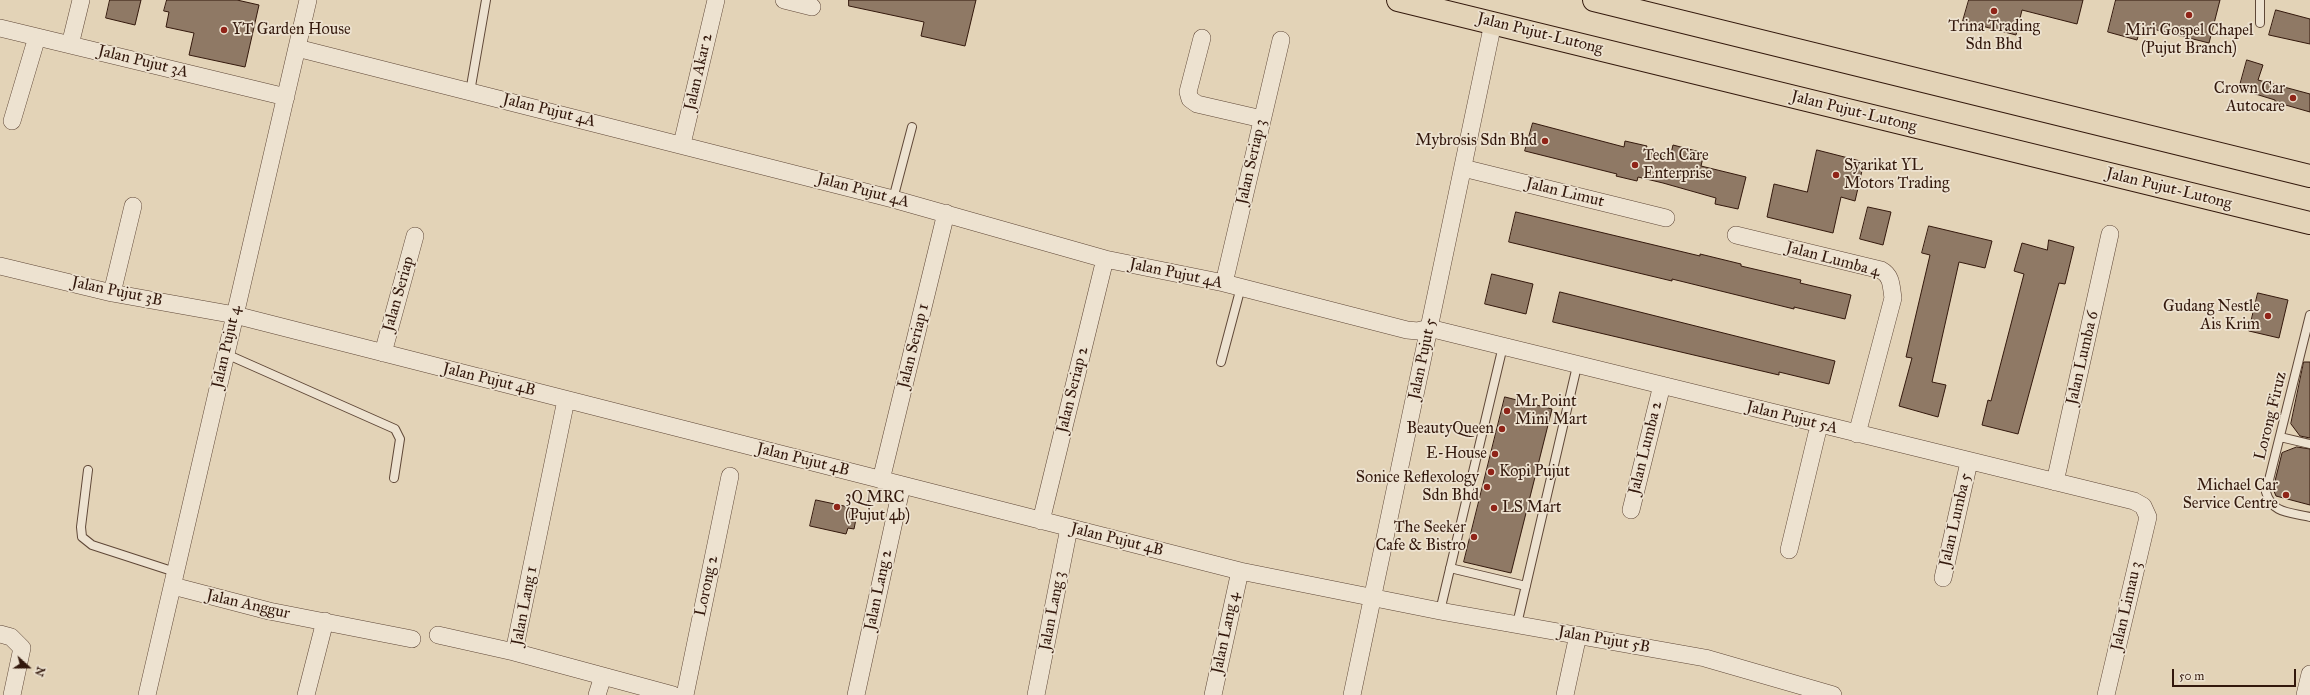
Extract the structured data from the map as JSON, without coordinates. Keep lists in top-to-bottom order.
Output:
{
  "streets": {
    "highway": ["Jalan Pujut-Lutong"],
    "street": [
      "Jalan Pujut 3A",
      "Jalan Akar 2",
      "Jalan Pujut 4A",
      "Jalan Seriap 3",
      "Jalan Limut",
      "Jalan Lumba 4",
      "Jalan Pujut 3B",
      "Jalan Seriap",
      "Jalan Seriap 1",
      "Jalan Pujut 4",
      "Jalan Lumba 6",
      "Jalan Pujut 5",
      "Jalan Pujut 4B",
      "Jalan Seriap 2",
      "Jalan Pujut 5A",
      "Jalan Lumba 2",
      "Jalan Lumba 5",
      "Lorong 2",
      "Jalan Lang 2",
      "Jalan Anggur",
      "Jalan Lang 1",
      "Jalan Limau 3",
      "Jalan Lang 3",
      "Jalan Lang 4",
      "Jalan Pujut 5B"
    ],
    "lane": ["Lorong Firuz"]
  },
  "crossings": [
    ["Jalan Pujut-Lutong", "Jalan Pujut 5"],
    ["Jalan Pujut 3A", "Jalan Pujut 4"],
    ["Jalan Akar 2", "Jalan Pujut 4A"],
    ["Jalan Pujut 4A", "Jalan Seriap 3"],
    ["Jalan Pujut 4A", "Jalan Seriap 1"],
    ["Jalan Pujut 4A", "Jalan Pujut 4"],
    ["Jalan Pujut 4A", "Jalan Pujut 5"],
    ["Jalan Pujut 4A", "Jalan Seriap 2"],
    ["Jalan Pujut 4A", "Jalan Pujut 5A"],
    ["Jalan Limut", "Jalan Pujut 5"],
    ["Jalan Lumba 4", "Jalan Pujut 5A"],
    ["Jalan Pujut 3B", "Jalan Pujut 4"],
    ["Jalan Pujut 3B", "Jalan Pujut 4B"],
    ["Jalan Seriap", "Jalan Pujut 4B"],
    ["Jalan Seriap 1", "Jalan Pujut 4B"],
    ["Jalan Pujut 4", "Jalan Pujut 4B"],
    ["Jalan Pujut 4", "Jalan Anggur"],
    ["Jalan Lumba 6", "Jalan Pujut 5A"],
    ["Jalan Pujut 5", "Jalan Pujut 4B"],
    ["Jalan Pujut 5", "Jalan Pujut 5A"],
    ["Jalan Pujut 5", "Jalan Pujut 5B"],
    ["Jalan Pujut 4B", "Jalan Seriap 2"],
    ["Jalan Pujut 4B", "Jalan Lang 2"],
    ["Jalan Pujut 4B", "Jalan Lang 1"],
    ["Jalan Pujut 4B", "Jalan Lang 3"],
    ["Jalan Pujut 4B", "Jalan Lang 4"],
    ["Jalan Pujut 4B", "Jalan Pujut 5B"],
    ["Jalan Pujut 5A", "Jalan Lumba 2"],
    ["Jalan Pujut 5A", "Jalan Lumba 5"],
    ["Jalan Pujut 5A", "Jalan Limau 3"]
  ],
  "places": [
    "Trina Trading Sdn Bhd",
    "Miri Gospel Chapel (Pujut Branch)",
    "YT Garden House",
    "Crown Car Autocare",
    "Mybrosis Sdn Bhd",
    "Tech Care Enterprise",
    "Syarikat YL Motors Trading",
    "Gudang Nestle Ais Krim",
    "Mr Point Mini Mart",
    "BeautyQueen",
    "E-House",
    "Kopi Pujut",
    "Sonice Reflexology Sdn Bhd",
    "Michael Car Service Centre",
    "3Q MRC (Pujut 4b)",
    "LS Mart",
    "The Seeker Cafe & Bistro"
  ],
  "scale_bar": "50 m",
  "north": "right"
}
